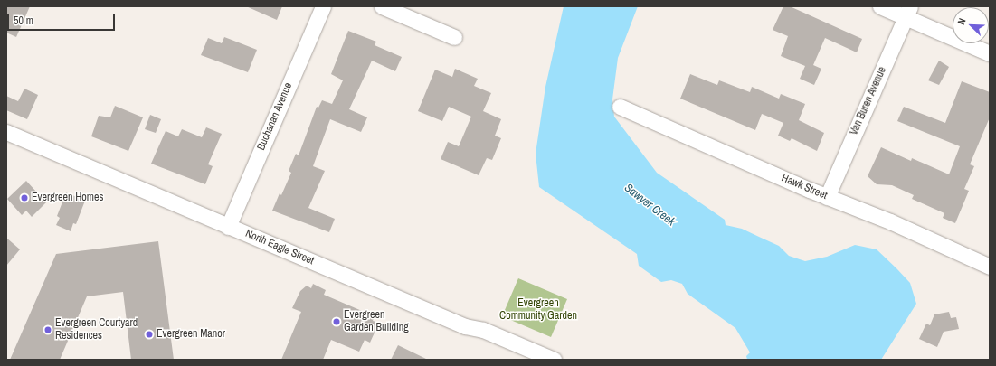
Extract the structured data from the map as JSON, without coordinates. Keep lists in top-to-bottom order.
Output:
{
  "streets": {
    "street": [
      "Van Buren Avenue",
      "Buchanan Avenue",
      "Hawk Street",
      "North Eagle Street"
    ]
  },
  "crossings": [
    ["Van Buren Avenue", "Hawk Street"],
    ["Buchanan Avenue", "North Eagle Street"]
  ],
  "water": ["Sawyer Creek"],
  "parks": ["Evergreen Community Garden"],
  "places": [
    "Evergreen Homes",
    "Evergreen Garden Building",
    "Evergreen Courtyard Residences",
    "Evergreen Manor"
  ],
  "scale_bar": "50 m",
  "north": "top left"
}
